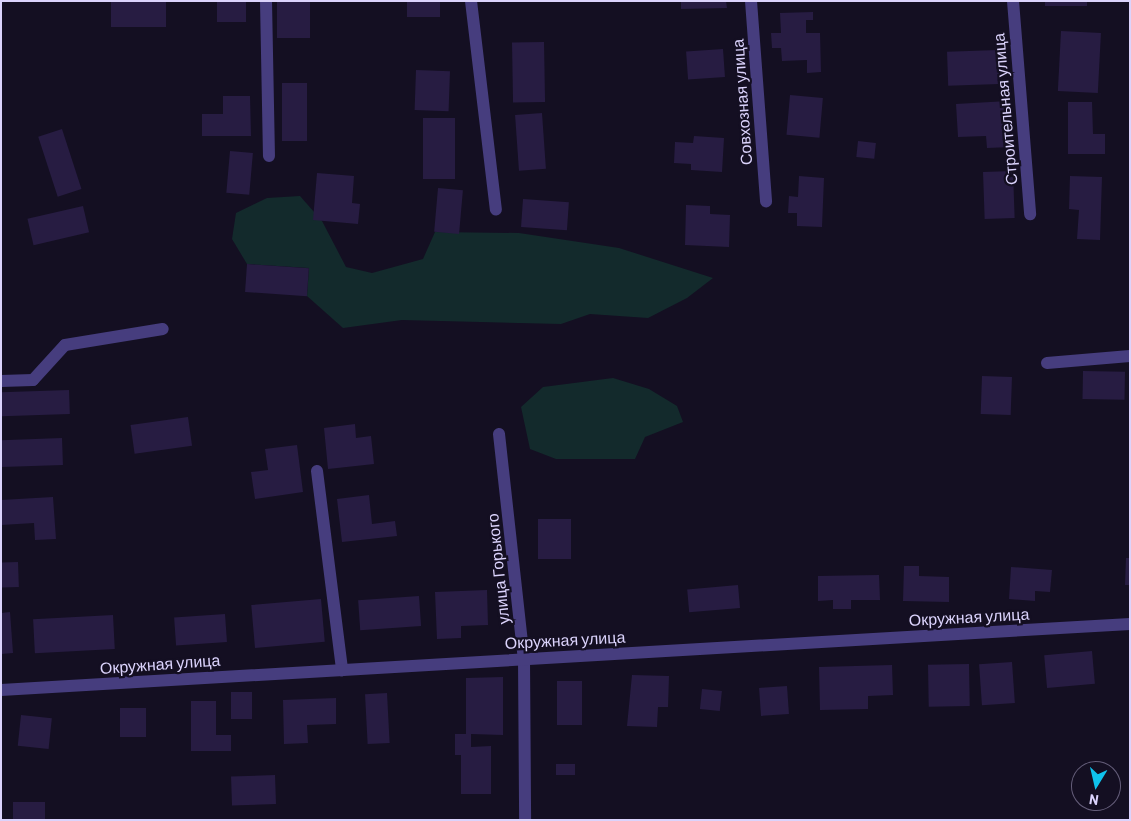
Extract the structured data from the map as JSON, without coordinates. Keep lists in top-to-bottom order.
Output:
{
  "streets": {
    "street": [
      "Совхозная улица",
      "Строительная улица",
      "улица Горького",
      "Окружная улица"
    ]
  },
  "crossings": [
    ["улица Горького", "Окружная улица"]
  ],
  "north": "bottom"
}
